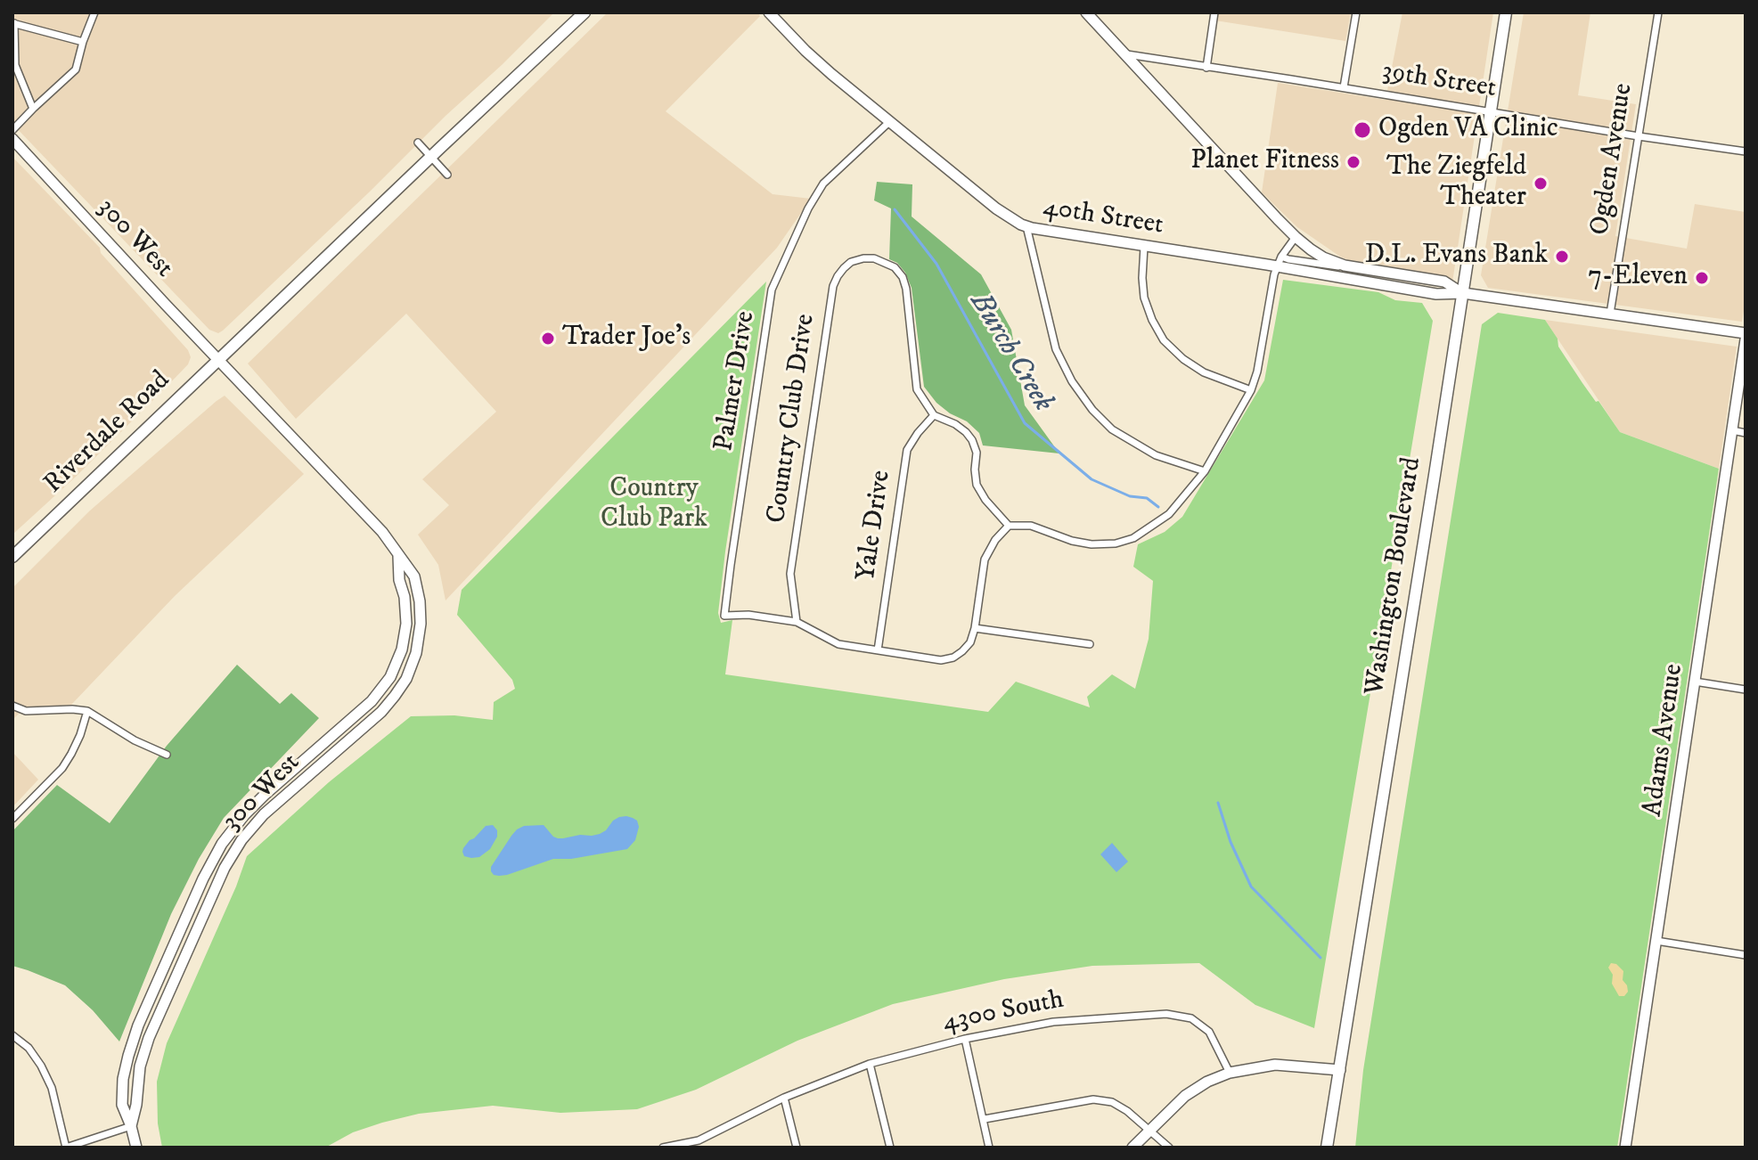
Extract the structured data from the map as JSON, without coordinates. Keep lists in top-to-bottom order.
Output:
{
  "streets": {
    "main road": [
      "40th Street",
      "300 West",
      "Riverdale Road",
      "Washington Boulevard",
      "Adams Avenue"
    ],
    "street": [
      "39th Street",
      "Ogden Avenue",
      "Palmer Drive",
      "Country Club Drive",
      "Yale Drive",
      "4300 South"
    ]
  },
  "crossings": [
    ["39th Street", "Ogden Avenue"],
    ["39th Street", "Washington Boulevard"],
    ["Ogden Avenue", "40th Street"],
    ["40th Street", "Palmer Drive"],
    ["40th Street", "Washington Boulevard"],
    ["300 West", "Riverdale Road"],
    ["Palmer Drive", "Country Club Drive"],
    ["Country Club Drive", "Yale Drive"]
  ],
  "water": ["Burch Creek"],
  "parks": ["Country Club Park"],
  "places": [
    "Ogden VA Clinic",
    "Planet Fitness",
    "The Ziegfeld Theater",
    "D.L. Evans Bank",
    "7-Eleven",
    "Trader Joe's"
  ]
}
